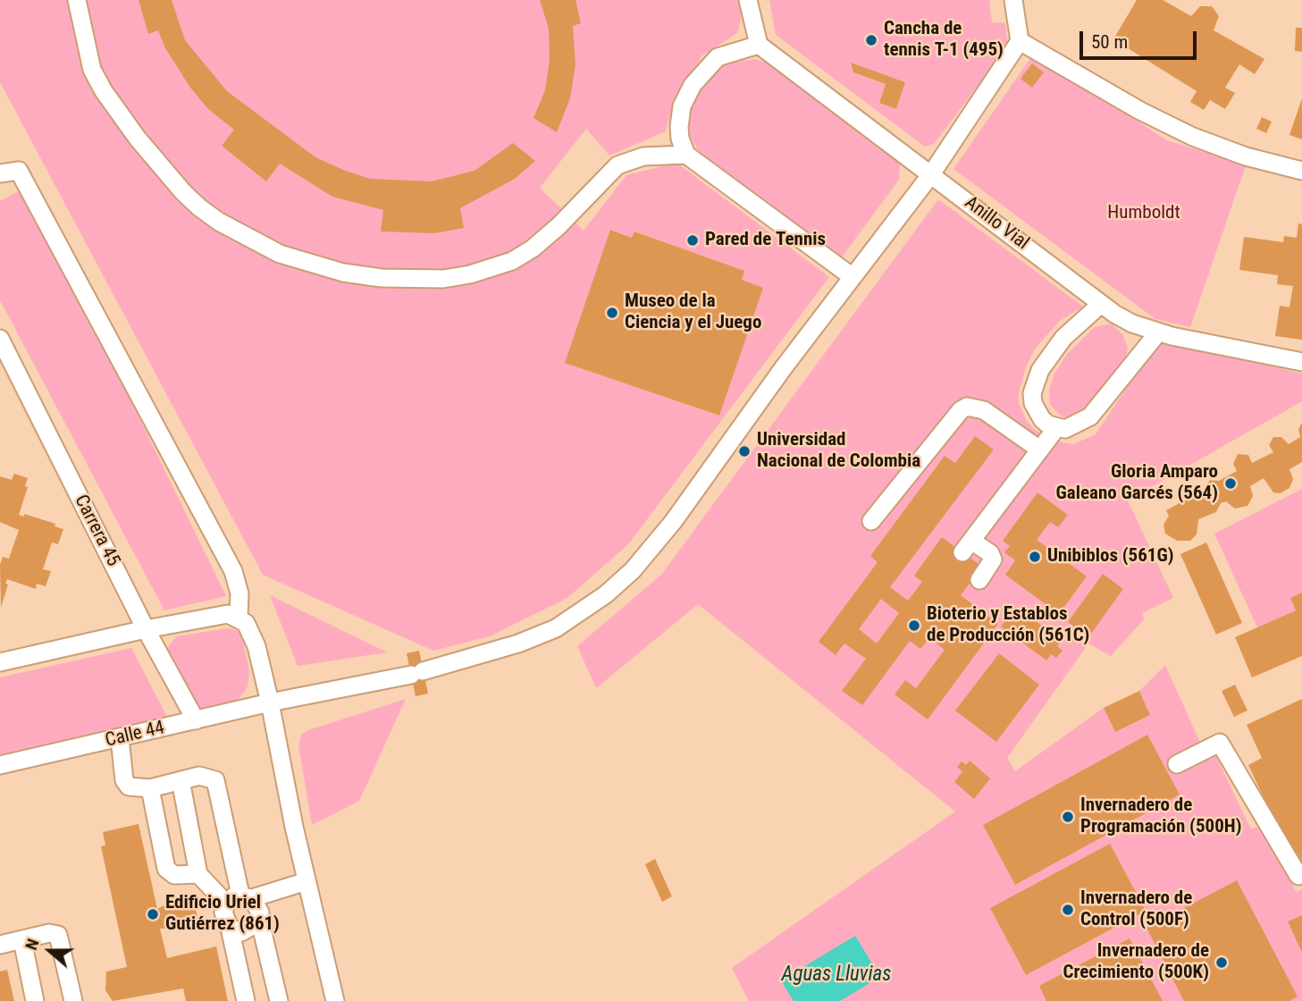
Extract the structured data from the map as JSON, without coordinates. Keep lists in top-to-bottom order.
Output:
{
  "streets": {
    "street": ["Anillo Vial", "Carrera 45", "Calle 44"]
  },
  "crossings": [
    ["Anillo Vial", "Calle 44"],
    ["Carrera 45", "Calle 44"]
  ],
  "water": ["Aguas Lluvias"],
  "parks": ["Humboldt"],
  "places": [
    "Cancha de tennis T-1 (495)",
    "Pared de Tennis",
    "Museo de la Ciencia y el Juego",
    "Universidad Nacional de Colombia",
    "Gloria Amparo Galeano Garcés (564)",
    "Unibiblos (561G)",
    "Bioterio y Establos de Producción (561C)",
    "Invernadero de Programación (500H)",
    "Invernadero de Control (500F)",
    "Edificio Uriel Gutiérrez (861)",
    "Invernadero de Crecimiento (500K)"
  ],
  "scale_bar": "50 m",
  "north": "left"
}
